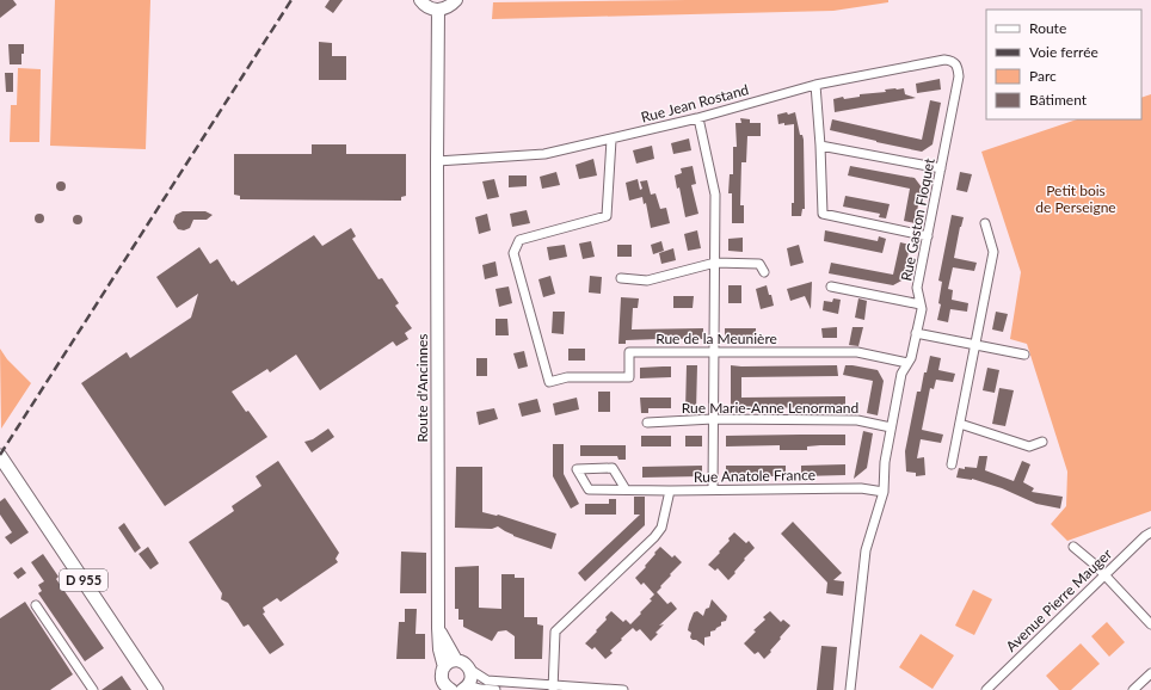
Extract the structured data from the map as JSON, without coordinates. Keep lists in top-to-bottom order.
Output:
{
  "streets": {
    "main road": ["Route d'Ancinnes", "D 955"],
    "street": [
      "Rue Jean Rostand",
      "Rue Gaston Floquet",
      "Rue de la Meunière",
      "Rue Marie-Anne Lenormand",
      "Rue Anatole France",
      "Avenue Pierre Mauger"
    ]
  },
  "crossings": [
    ["Rue Jean Rostand", "Rue Gaston Floquet"],
    ["Rue Jean Rostand", "Rue de la Meunière"],
    ["Rue Jean Rostand", "Route d'Ancinnes"],
    ["Rue Gaston Floquet", "Rue de la Meunière"],
    ["Rue Gaston Floquet", "Rue Marie-Anne Lenormand"],
    ["Rue Gaston Floquet", "Rue Anatole France"]
  ],
  "parks": ["Petit bois de Perseigne"],
  "legend": [
    "Route",
    "Voie ferrée",
    "Parc",
    "Bâtiment"
  ]
}
